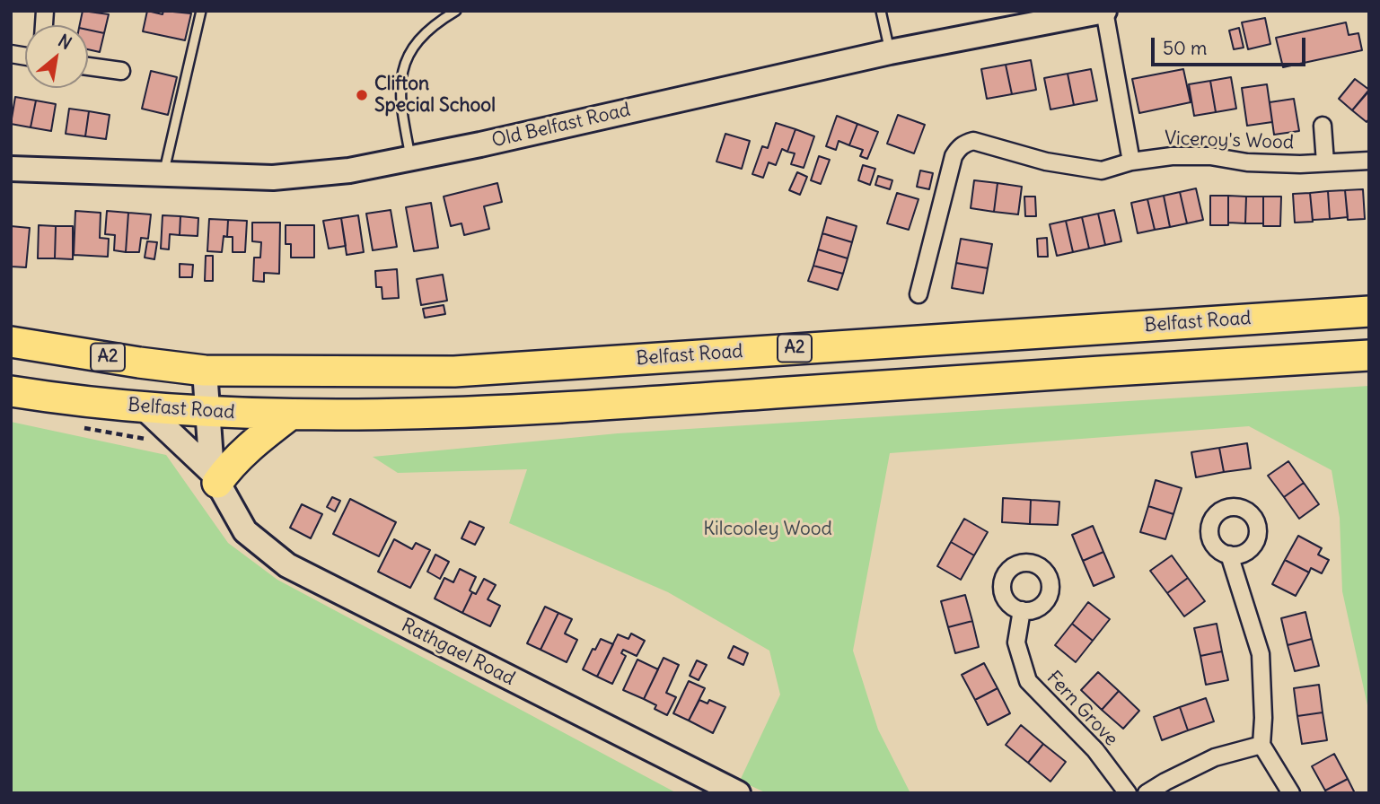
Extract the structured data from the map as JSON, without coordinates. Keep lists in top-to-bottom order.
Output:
{
  "streets": {
    "highway": ["Belfast Road", "A2"],
    "street": [
      "Old Belfast Road",
      "Viceroy's Wood",
      "Rathgael Road",
      "Fern Grove"
    ]
  },
  "crossings": [
    ["Belfast Road", "Rathgael Road"]
  ],
  "parks": ["Kilcooley Wood"],
  "places": ["Clifton Special School"],
  "scale_bar": "50 m",
  "north": "top right"
}
